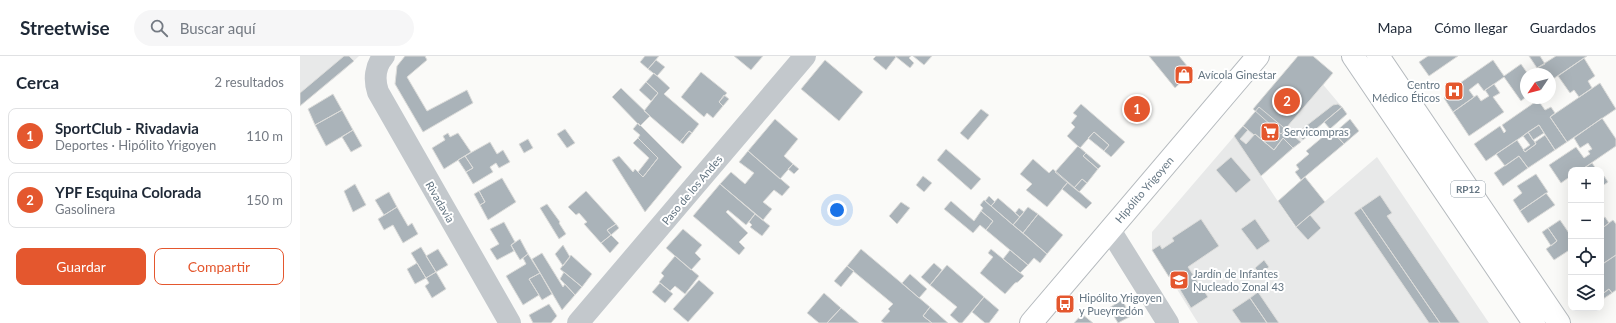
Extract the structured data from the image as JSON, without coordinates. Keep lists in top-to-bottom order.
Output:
{
  "streets": {
    "main road": ["RP12", "Hipólito Yrigoyen"],
    "street": ["Paso de los Andes", "Rivadavia"]
  },
  "places": {
    "shop": ["Avícola Ginestar"],
    "hospital": ["Centro Médico Éticos"],
    "supermarket": ["Servicompras"],
    "school or university": ["Jardín de Infantes Nucleado Zonal 43"],
    "bus stop": ["Hipólito Yrigoyen y Pueyrredón"]
  },
  "north": "bottom left",
  "page": {
    "header": "Streetwise",
    "search": "Buscar aquí",
    "nav": ["Mapa", "Cómo llegar", "Guardados"],
    "heading": ["Cerca", "2 resultados"],
    "pins": ["2", "1"],
    "list": [
      {
        "mark": "1",
        "name": "SportClub - Rivadavia",
        "note": "Deportes · Hipólito Yrigoyen",
        "value": "110 m"
      },
      {
        "mark": "2",
        "name": "YPF Esquina Colorada",
        "note": "Gasolinera",
        "value": "150 m"
      }
    ],
    "map_buttons": ["+", "−"],
    "buttons": ["Guardar", "Compartir"]
  }
}
